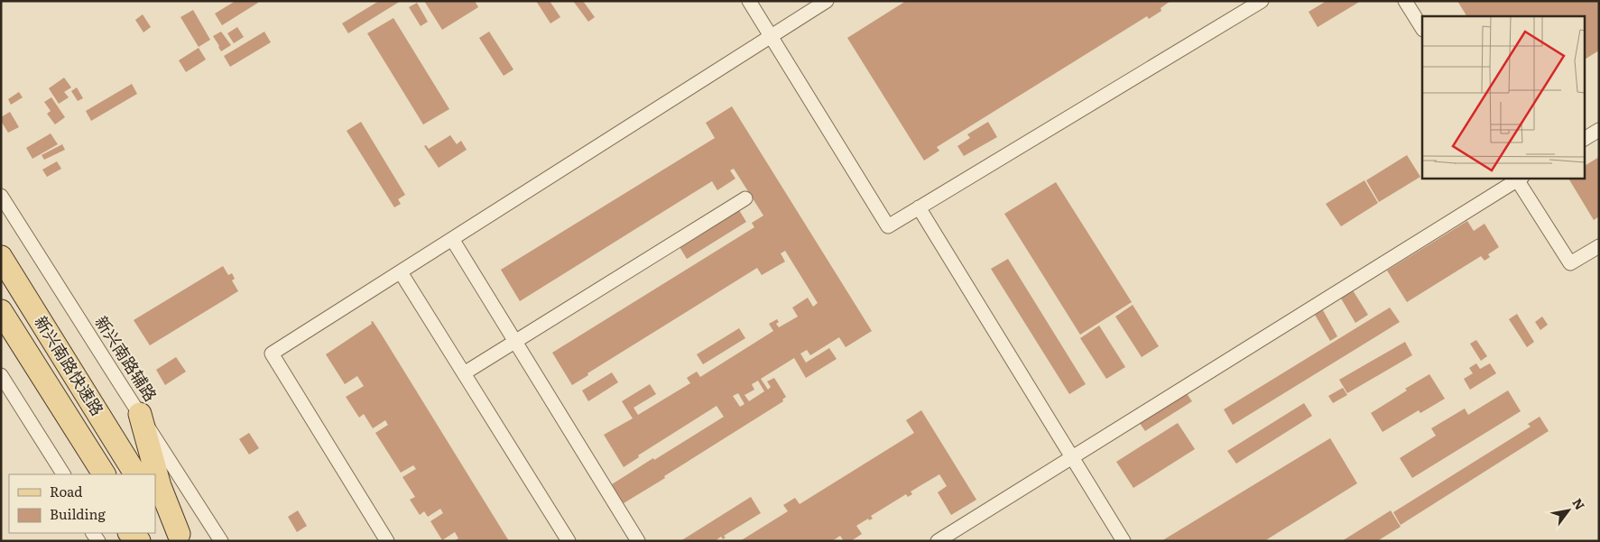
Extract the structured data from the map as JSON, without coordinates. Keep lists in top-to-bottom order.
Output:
{
  "streets": {
    "main road": ["新兴南路快速路"],
    "street": ["新兴南路辅路"]
  },
  "legend": ["Road", "Building"],
  "north": "top right"
}
